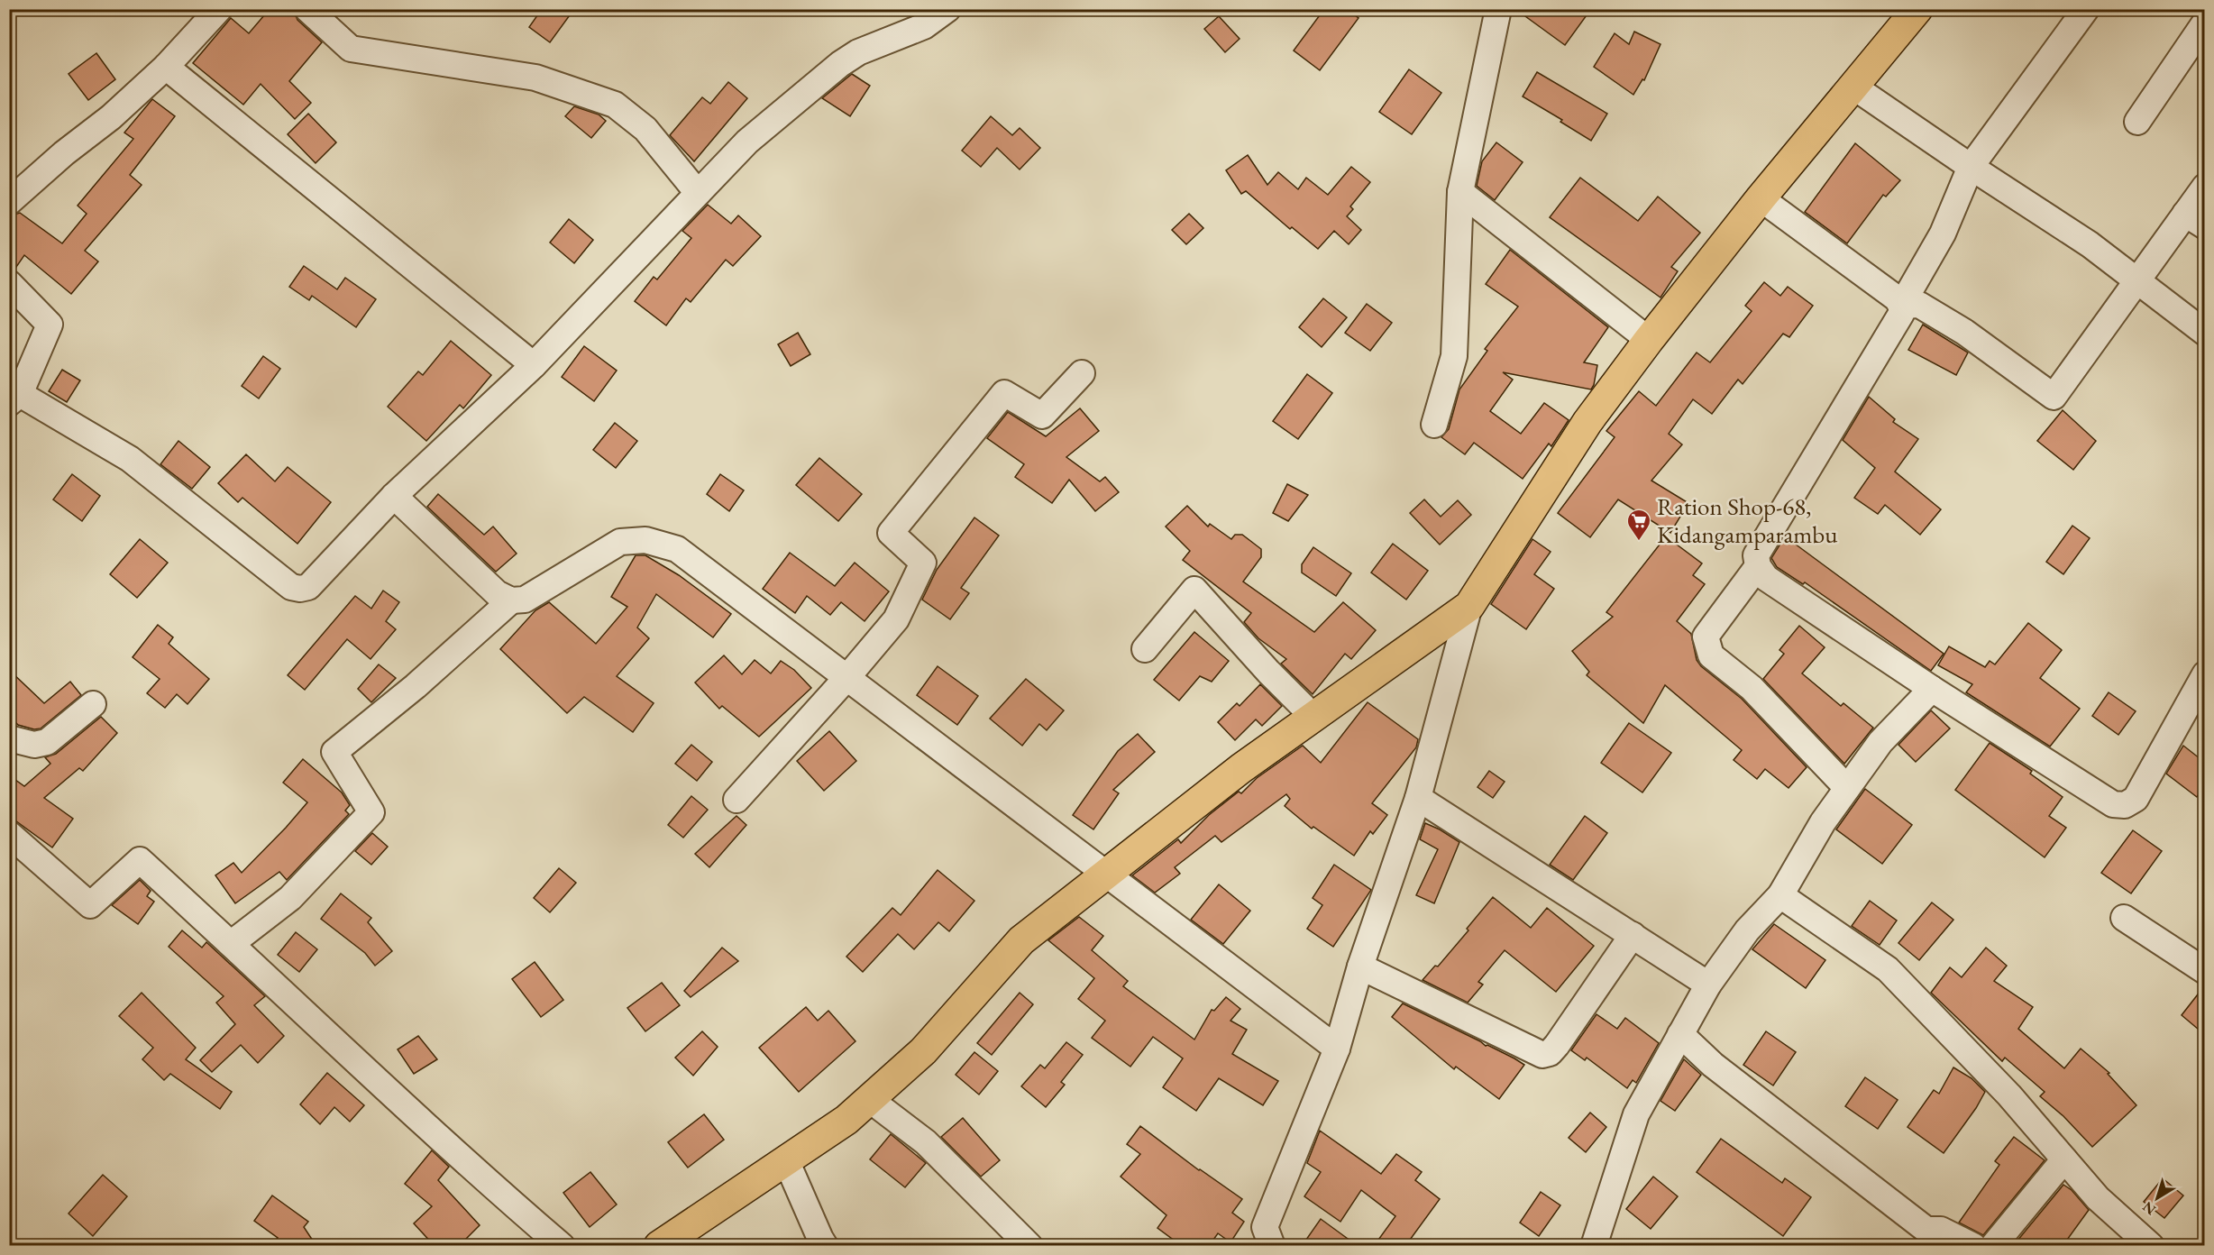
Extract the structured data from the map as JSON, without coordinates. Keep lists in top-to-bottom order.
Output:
{
  "places": {
    "supermarket": ["Ration Shop-68, Kidangamparambu"]
  },
  "north": "bottom left"
}
